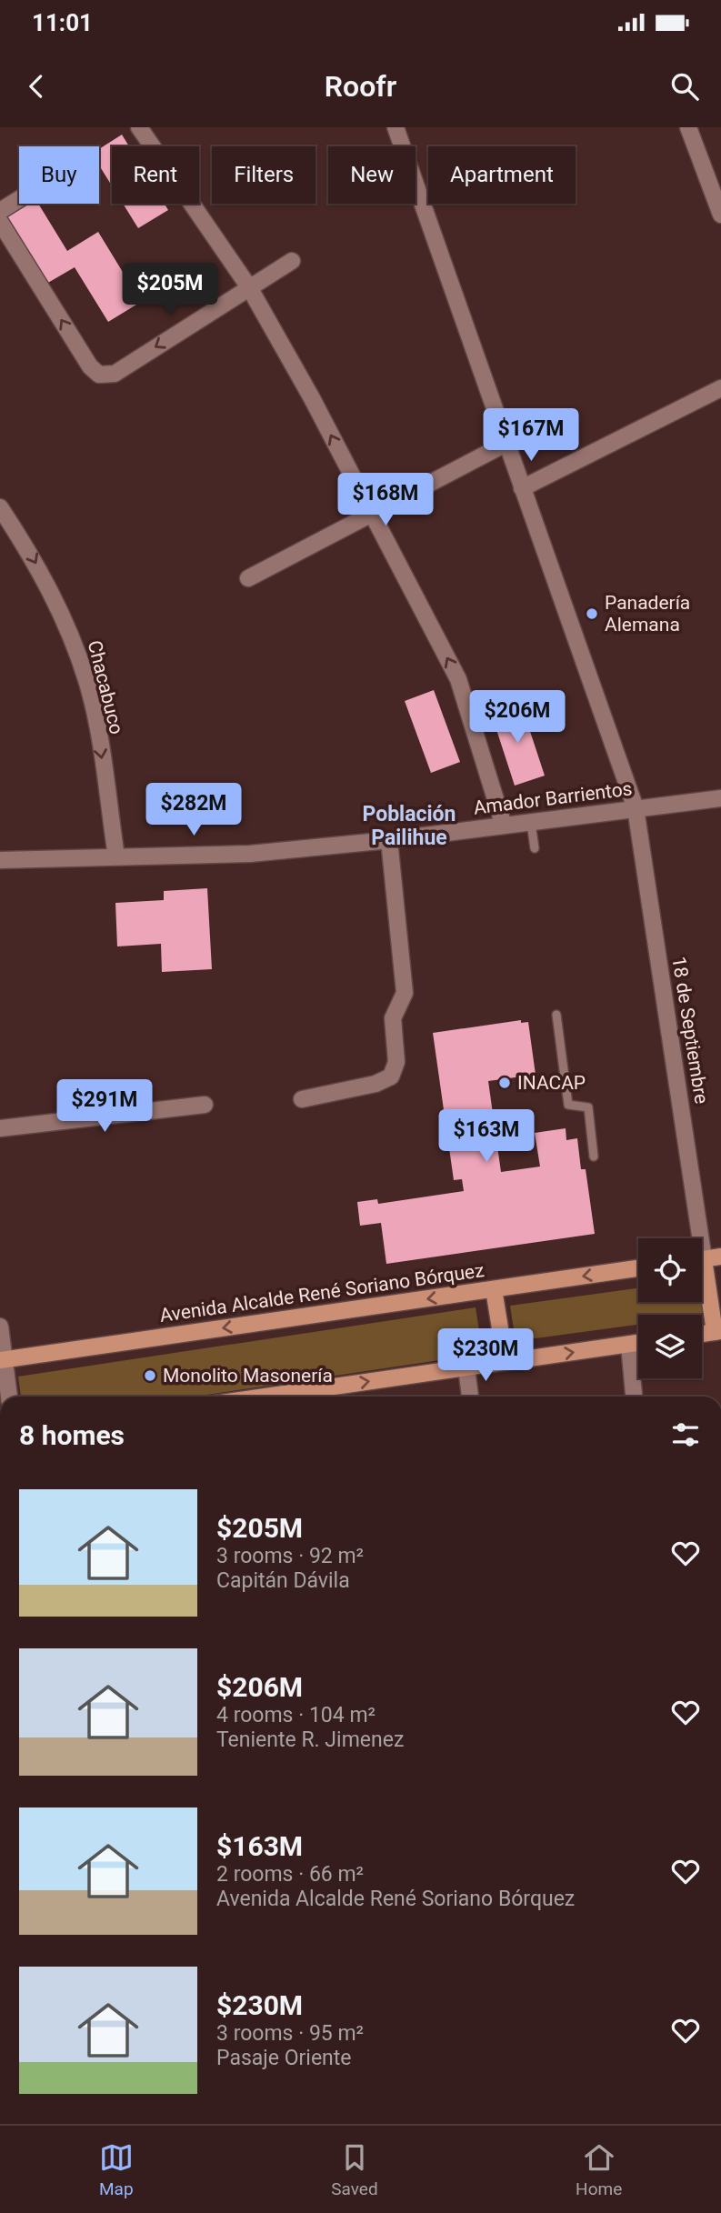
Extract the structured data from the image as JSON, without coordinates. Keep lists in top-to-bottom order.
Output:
{
  "streets": {
    "main road": ["Avenida Alcalde René Soriano Bórquez"],
    "street": ["Chacabuco", "Amador Barrientos", "18 de Septiembre"]
  },
  "crossings": [
    ["Chacabuco", "Amador Barrientos"],
    ["Amador Barrientos", "18 de Septiembre"]
  ],
  "one_way": ["Chacabuco"],
  "districts": ["Población Pailihue"],
  "places": ["Panadería Alemana", "INACAP", "Monolito Masonería"],
  "page": {
    "status": "11:01",
    "header": "Roofr",
    "chip": [
      "Buy",
      "Rent",
      "Filters",
      "New",
      "Apartment"
    ],
    "price": [
      "$205M",
      "$167M",
      "$168M",
      "$206M",
      "$282M",
      "$291M",
      "$163M",
      "$230M"
    ],
    "heading": "8 homes",
    "list": [
      {
        "name": "$205M",
        "note": "3 rooms · 92 m² · Capitán Dávila"
      },
      {
        "name": "$206M",
        "note": "4 rooms · 104 m² · Teniente R. Jimenez"
      },
      {
        "name": "$163M",
        "note": "2 rooms · 66 m² · Avenida Alcalde René Soriano Bórquez"
      },
      {
        "name": "$230M",
        "note": "3 rooms · 95 m² · Pasaje Oriente"
      }
    ],
    "tabs": ["Map", "Saved", "Home"]
  }
}
